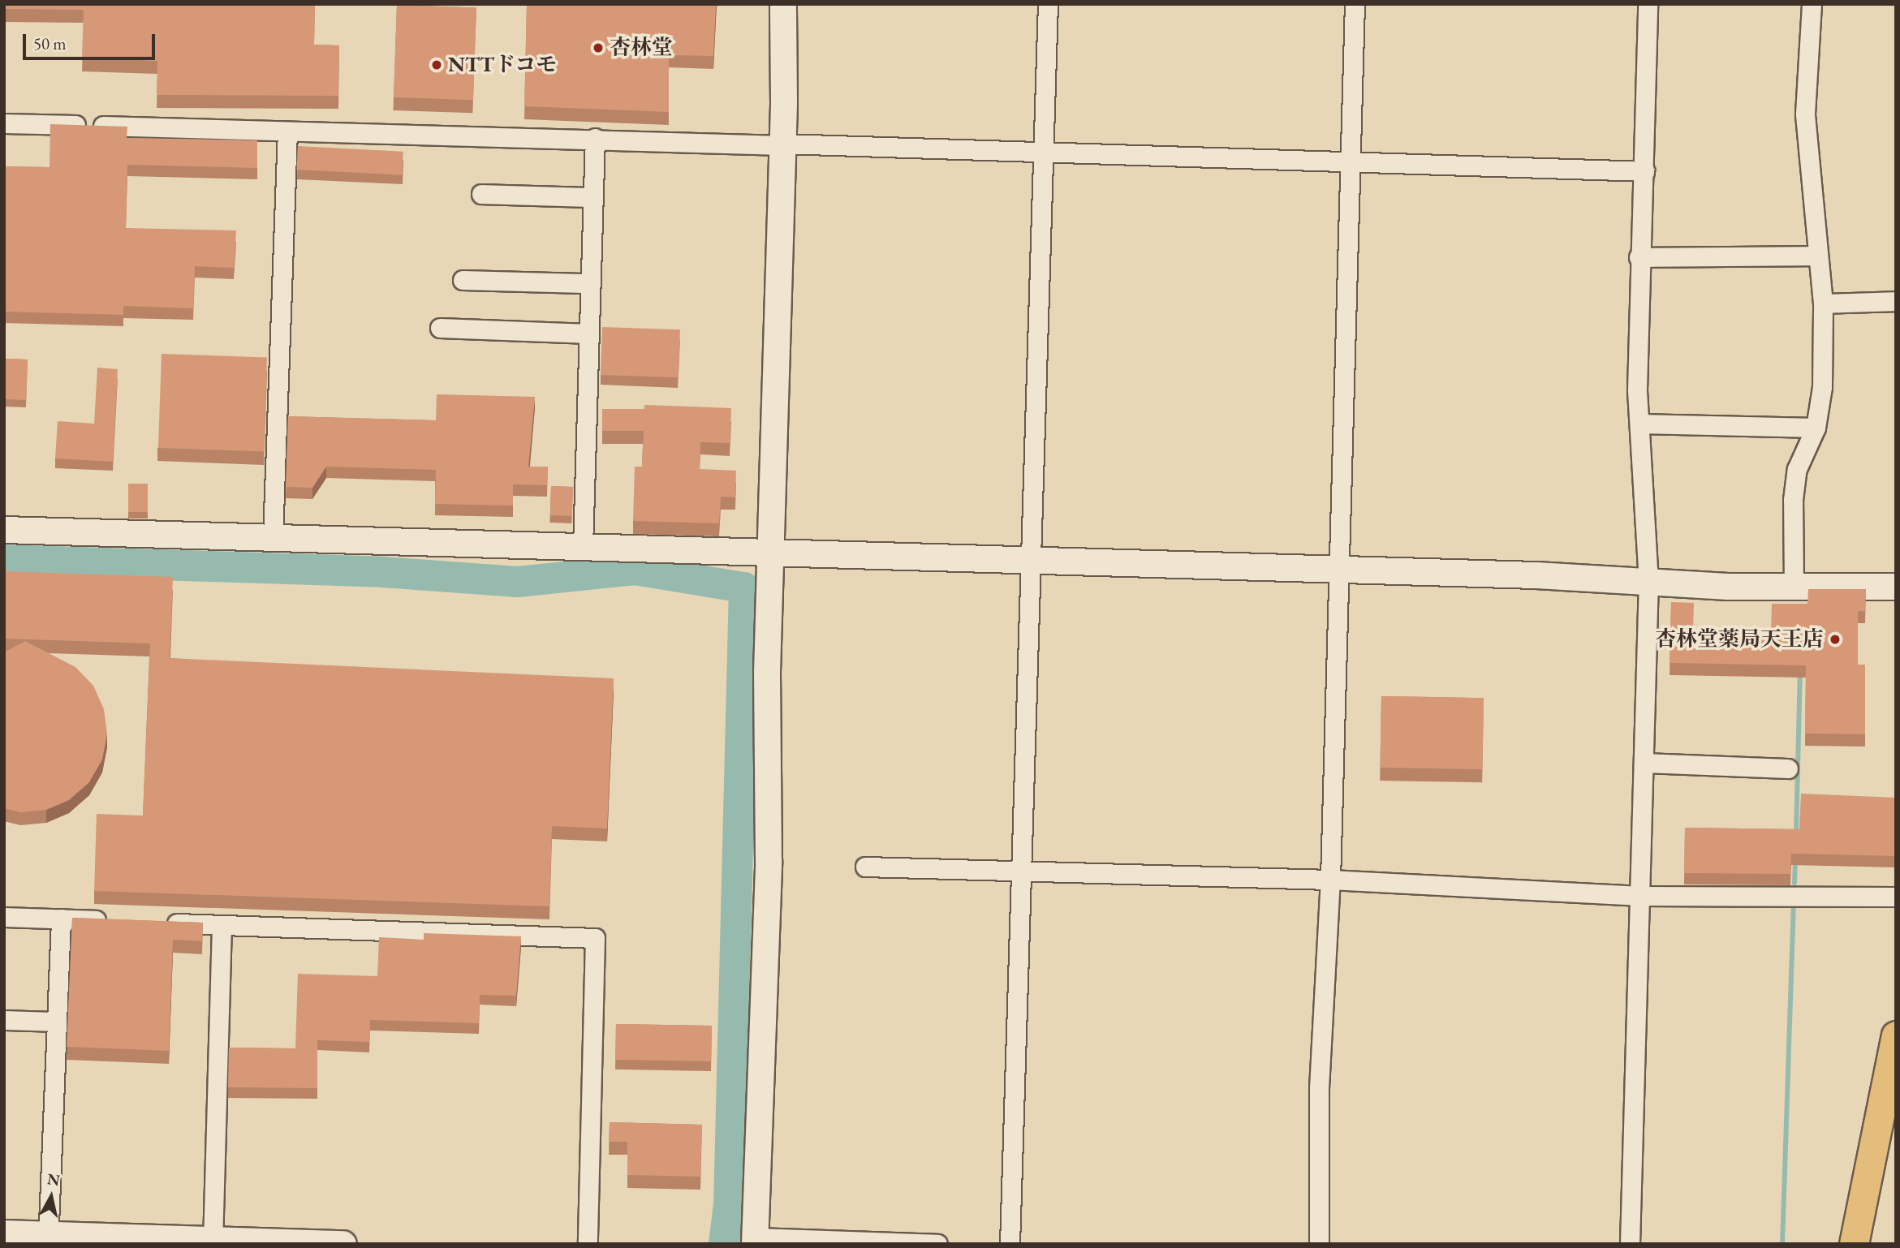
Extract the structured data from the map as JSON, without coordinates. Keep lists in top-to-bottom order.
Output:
{
  "places": ["杏林堂", "NTTドコモ", "杏林堂薬局天王店"],
  "scale_bar": "50 m",
  "north": "top"
}
